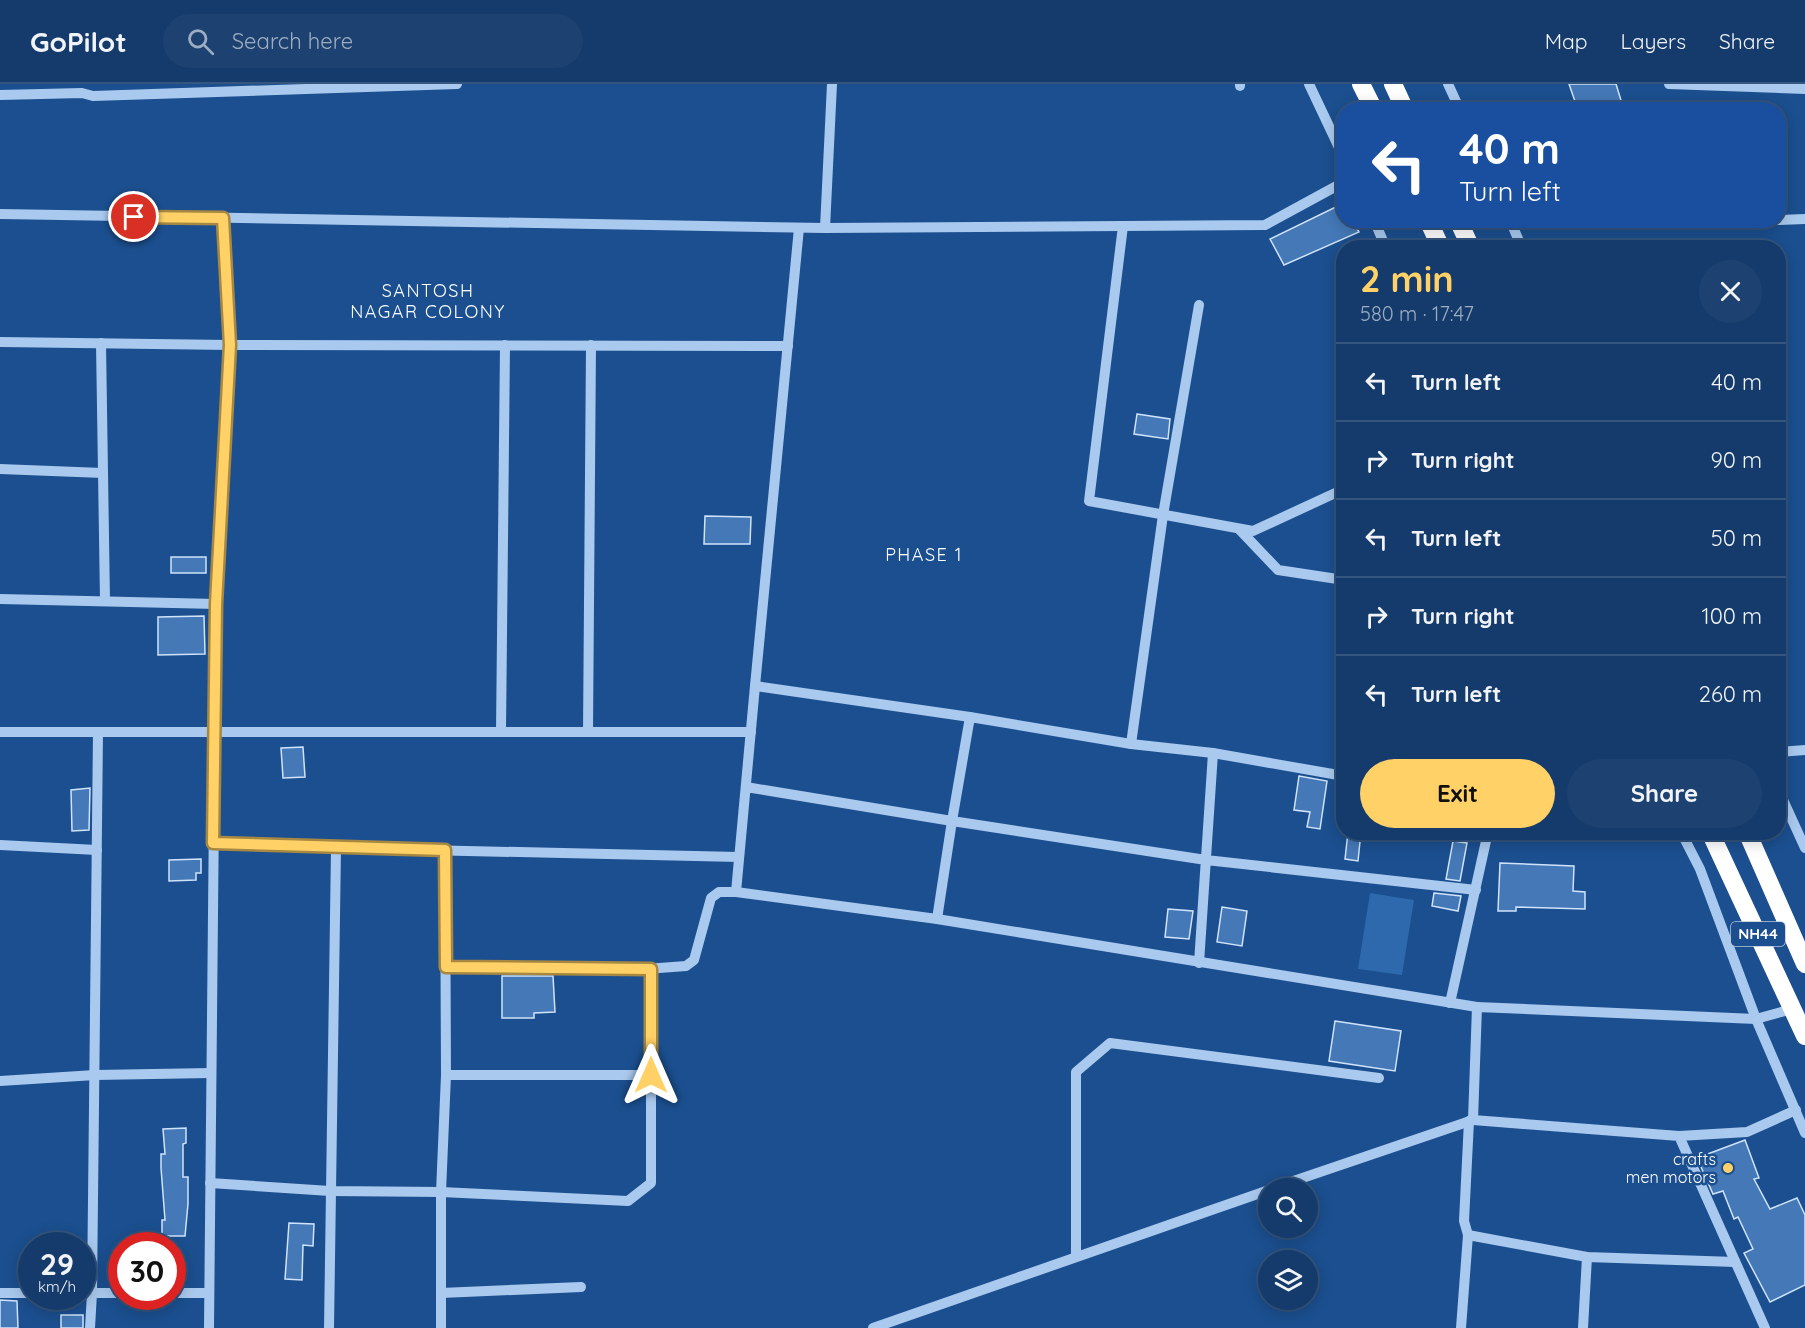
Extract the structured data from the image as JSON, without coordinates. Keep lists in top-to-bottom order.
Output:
{
  "streets": {
    "highway": ["NH44"]
  },
  "districts": ["SANTOSH NAGAR COLONY", "PHASE 1"],
  "places": ["crafts men motors"],
  "page": {
    "header": "GoPilot",
    "search": "Search here",
    "nav": ["Map", "Layers", "Share"],
    "turn": ["40 m", "Turn left"],
    "heading": ["2 min", "580 m · 17:47"],
    "list": [
      {
        "name": "Turn left",
        "value": "40 m"
      },
      {
        "name": "Turn right",
        "value": "90 m"
      },
      {
        "name": "Turn left",
        "value": "50 m"
      },
      {
        "name": "Turn right",
        "value": "100 m"
      },
      {
        "name": "Turn left",
        "value": "260 m"
      }
    ],
    "buttons": ["Exit", "Share"],
    "speed": "29 km/h",
    "limit": "30"
  }
}
